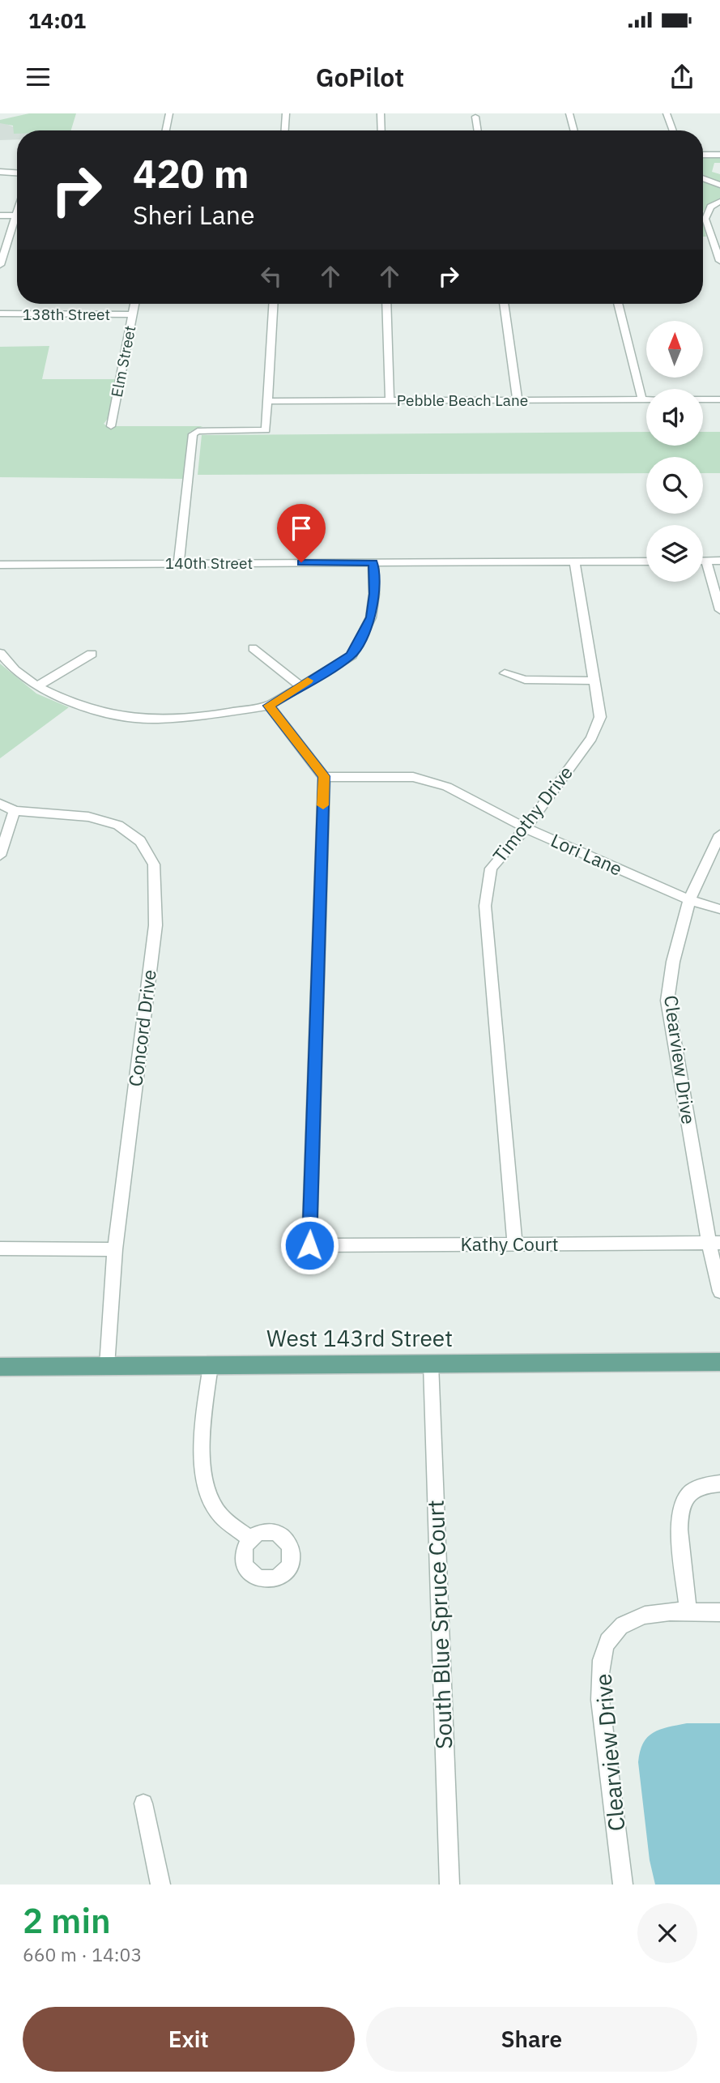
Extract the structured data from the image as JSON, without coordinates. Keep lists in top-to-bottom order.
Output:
{
  "streets": {
    "main road": ["West 143rd Street"],
    "street": [
      "138th Street",
      "Elm Street",
      "Pebble Beach Lane",
      "140th Street",
      "Timothy Drive",
      "Lori Lane",
      "Concord Drive",
      "Clearview Drive",
      "Kathy Court",
      "South Blue Spruce Court"
    ]
  },
  "crossings": [
    ["138th Street", "Elm Street"],
    ["140th Street", "Timothy Drive"],
    ["Timothy Drive", "Lori Lane"],
    ["Timothy Drive", "Kathy Court"],
    ["Lori Lane", "Clearview Drive"],
    ["Lori Lane", "Kathy Court"],
    ["Concord Drive", "West 143rd Street"],
    ["Clearview Drive", "Kathy Court"],
    ["West 143rd Street", "South Blue Spruce Court"]
  ],
  "north": "top",
  "page": {
    "status": "14:01",
    "header": "GoPilot",
    "turn": ["420 m", "Sheri Lane"],
    "heading": ["2 min", "660 m · 14:03"],
    "buttons": ["Exit", "Share"]
  }
}
